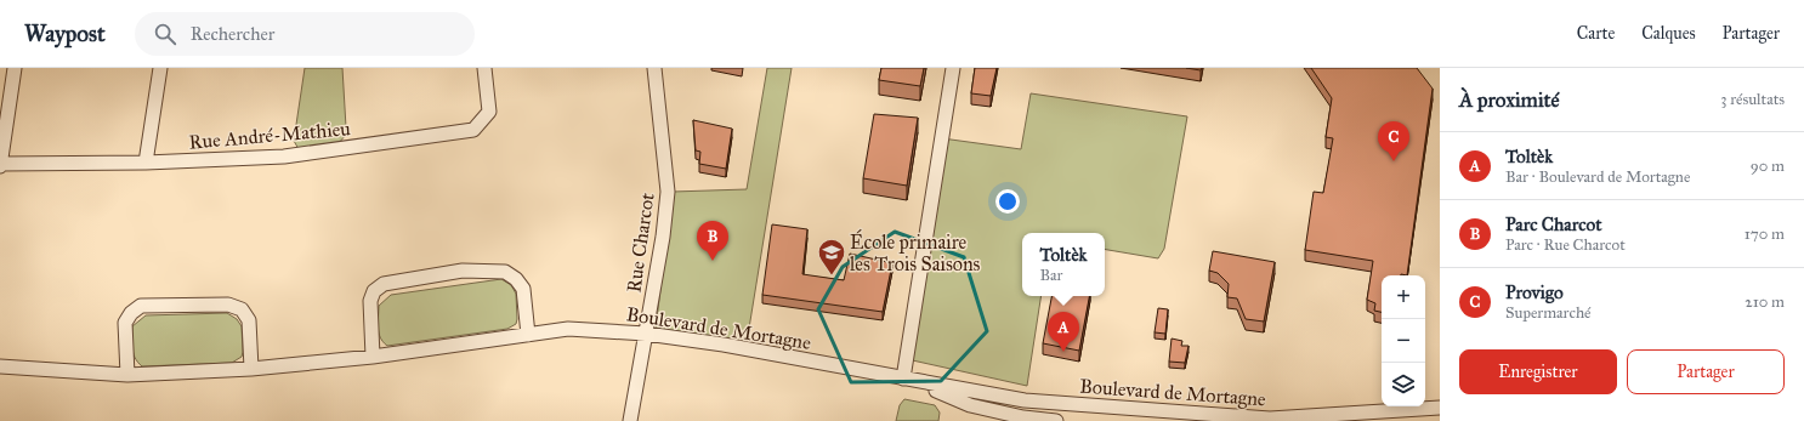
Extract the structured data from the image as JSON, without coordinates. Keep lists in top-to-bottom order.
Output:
{
  "streets": {
    "street": ["Rue André-Mathieu", "Rue Charcot", "Boulevard de Mortagne"]
  },
  "crossings": [
    ["Rue Charcot", "Boulevard de Mortagne"]
  ],
  "places": {
    "school or university": ["École primaire les Trois Saisons"]
  },
  "page": {
    "header": "Waypost",
    "search": "Rechercher",
    "nav": ["Carte", "Calques", "Partager"],
    "heading": ["À proximité", "3 résultats"],
    "pins": ["C", "B", "A"],
    "list": [
      {
        "mark": "A",
        "name": "Toltèk",
        "note": "Bar · Boulevard de Mortagne",
        "value": "90 m"
      },
      {
        "mark": "B",
        "name": "Parc Charcot",
        "note": "Parc · Rue Charcot",
        "value": "170 m"
      },
      {
        "mark": "C",
        "name": "Provigo",
        "note": "Supermarché",
        "value": "210 m"
      }
    ],
    "popup": ["Toltèk", "Bar"],
    "map_buttons": ["+", "−"],
    "buttons": ["Enregistrer", "Partager"]
  }
}
